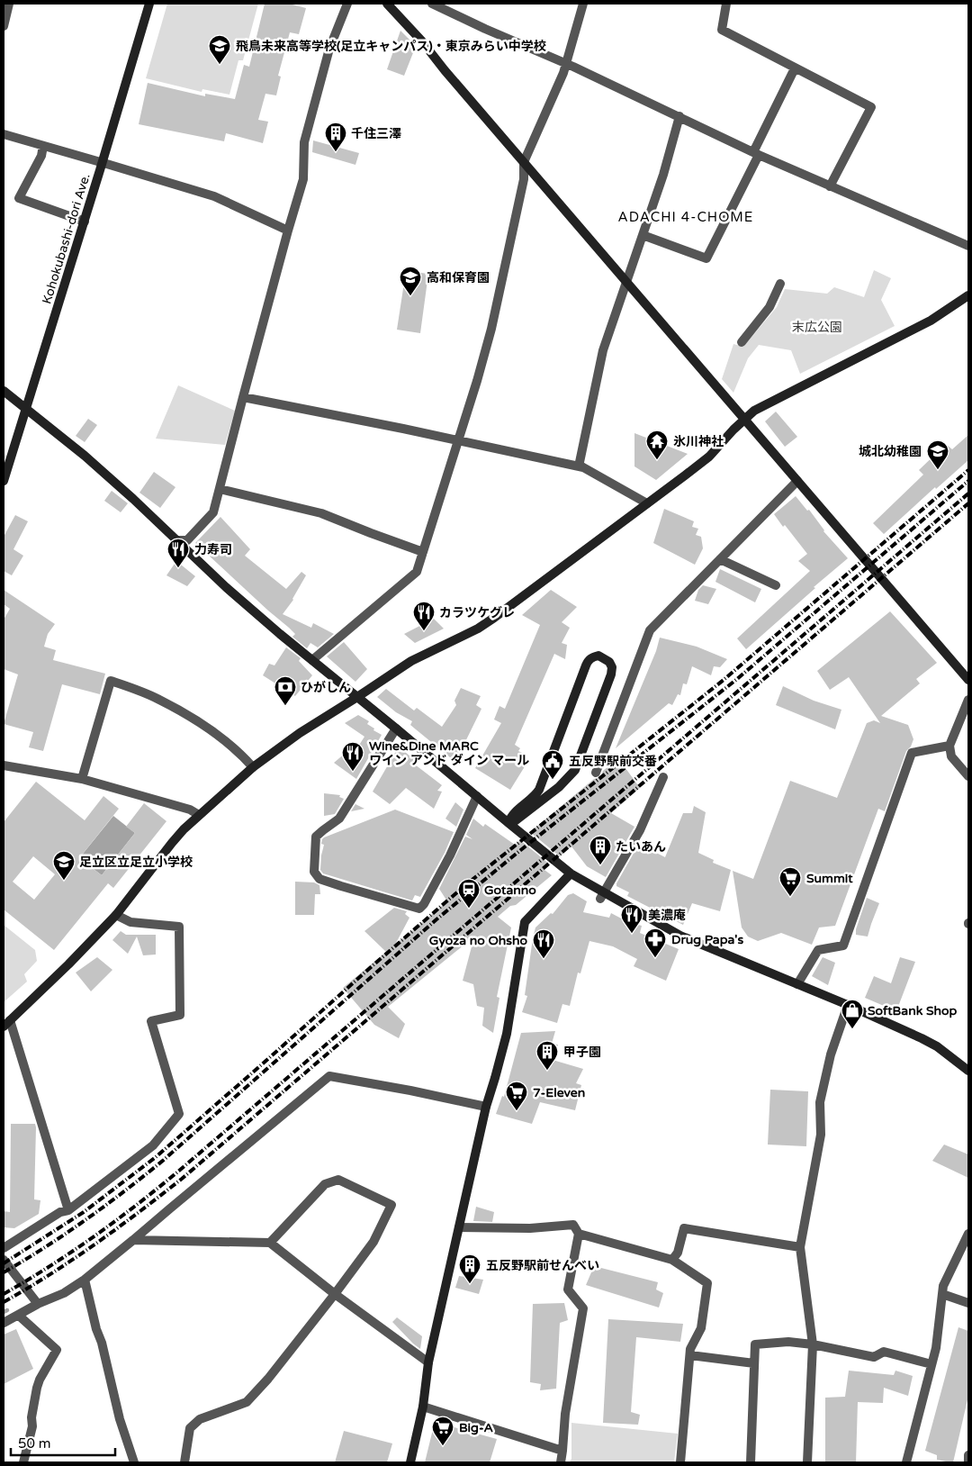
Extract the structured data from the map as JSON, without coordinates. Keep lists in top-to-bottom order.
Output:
{
  "streets": {
    "street": ["Kohokubashi-dori Ave."]
  },
  "districts": ["ADACHI 4-CHOME"],
  "parks": ["末広公園"],
  "places": {
    "school or university": [
      "飛鳥未来高等学校(足立キャンパス)・東京みらい中学校",
      "高和保育園",
      "城北幼稚園",
      "足立区立足立小学校"
    ],
    "building": [
      "千住三澤",
      "たいあん",
      "甲子園",
      "五反野駅前せんべい"
    ],
    "temple": ["氷川神社"],
    "restaurant": [
      "力寿司",
      "カラツケグレ",
      "Wine&Dine MARC ワイン アンド ダイン マール",
      "美濃庵",
      "Gyoza no Ohsho"
    ],
    "bank": ["ひがしん"],
    "public building": ["五反野駅前交番"],
    "supermarket": ["Summit", "7-Eleven", "Big-A"],
    "station": ["Gotanno"],
    "pharmacy": ["Drug Papa's"],
    "shop": ["SoftBank Shop"]
  },
  "scale_bar": "50 m"
}
